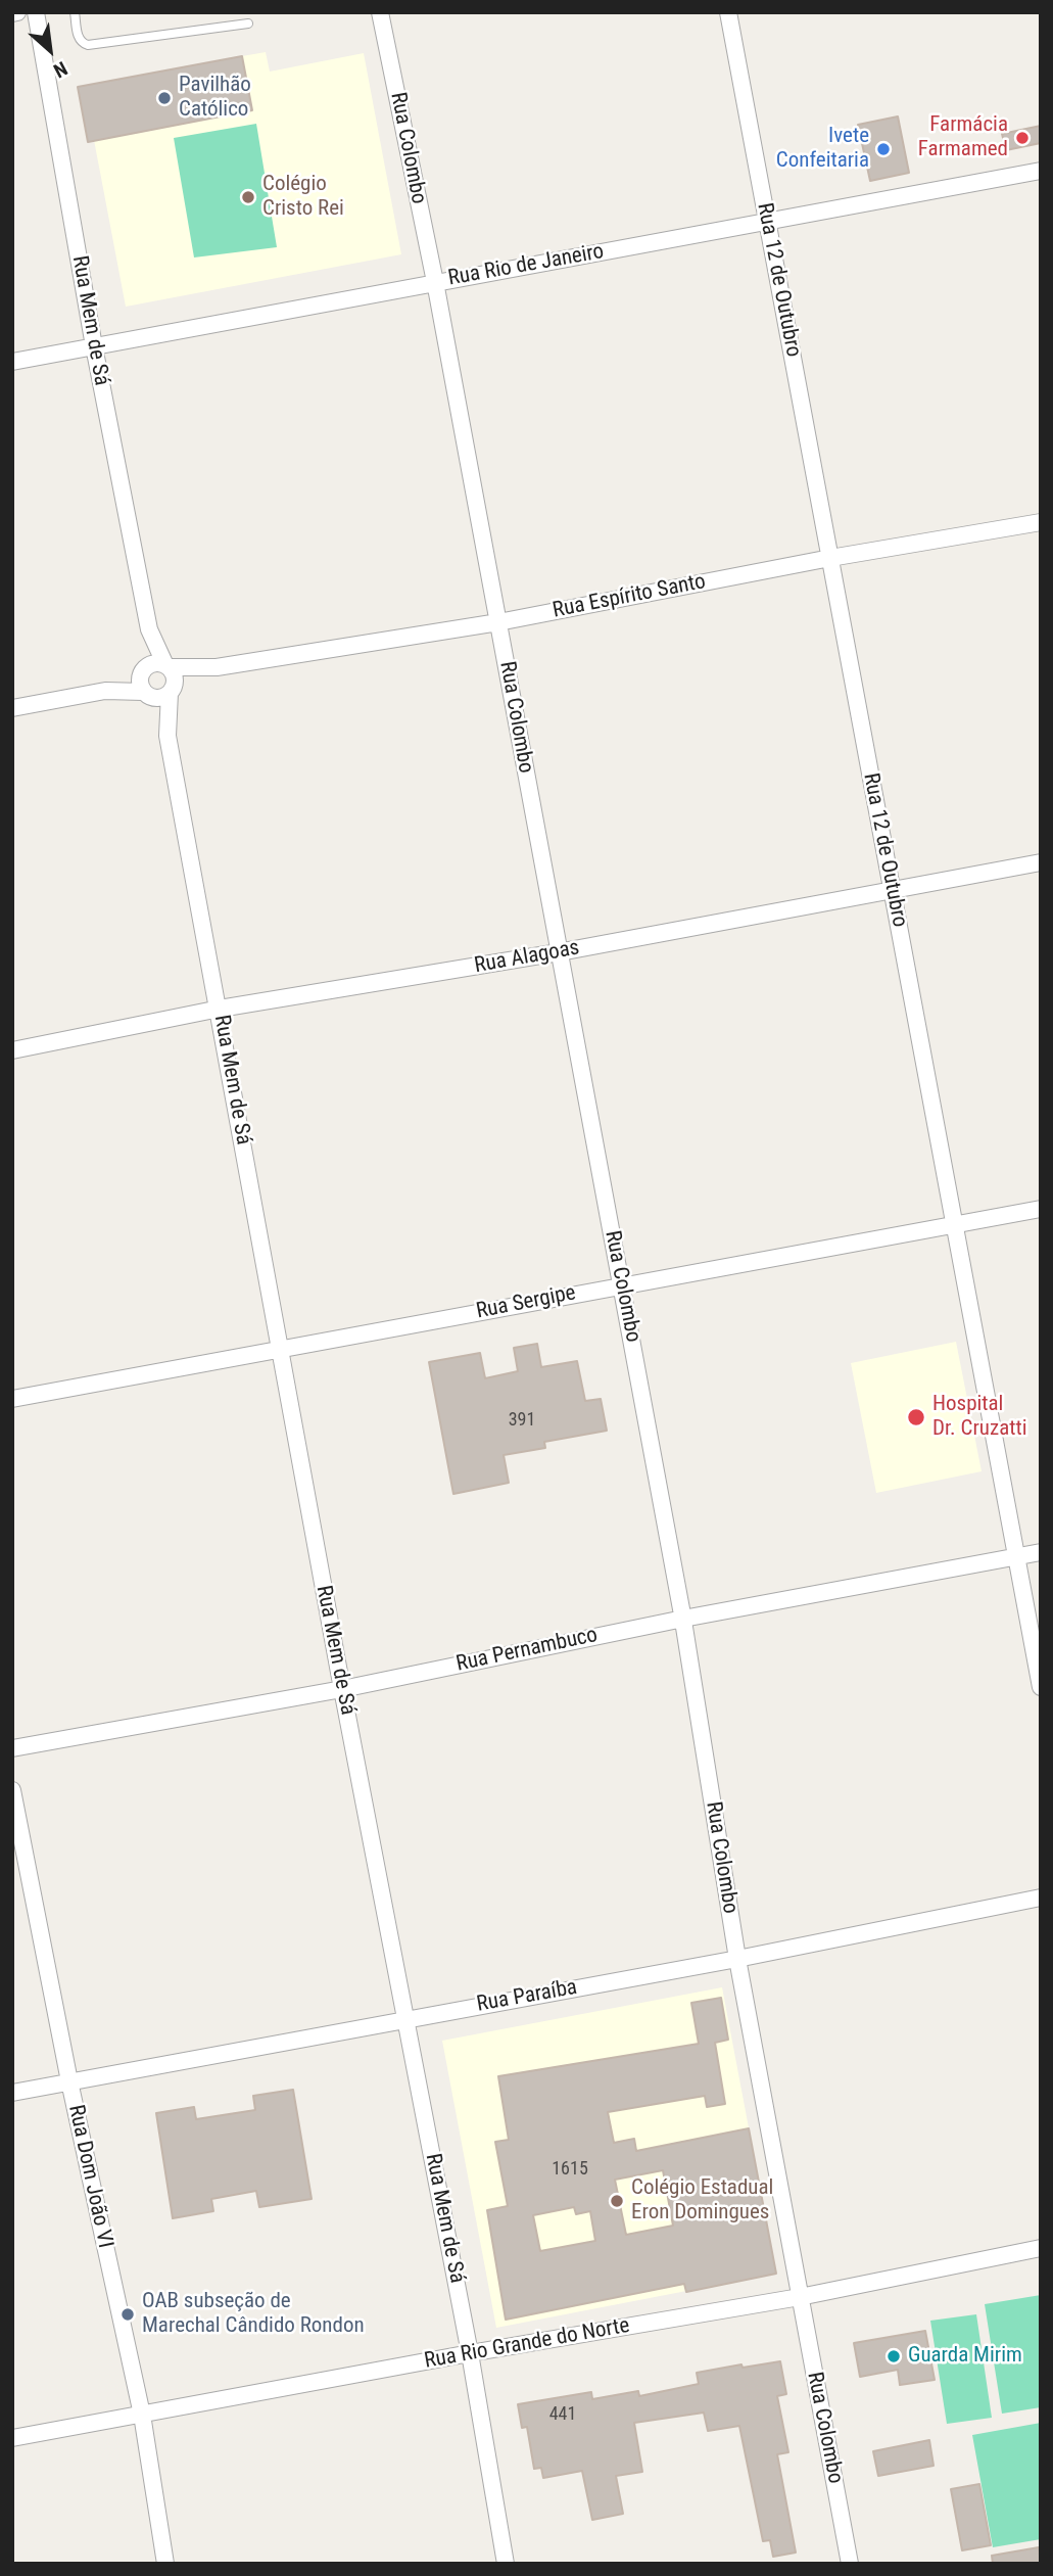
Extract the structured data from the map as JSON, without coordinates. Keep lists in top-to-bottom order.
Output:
{
  "streets": {
    "street": [
      "Rua Colombo",
      "Rua Rio de Janeiro",
      "Rua 12 de Outubro",
      "Rua Mem de Sá",
      "Rua Espírito Santo",
      "Rua Alagoas",
      "Rua Sergipe",
      "Rua Pernambuco",
      "Rua Paraíba",
      "Rua Dom João VI",
      "Rua Rio Grande do Norte"
    ]
  },
  "crossings": [
    ["Rua Colombo", "Rua Rio de Janeiro"],
    ["Rua Colombo", "Rua Espírito Santo"],
    ["Rua Colombo", "Rua Alagoas"],
    ["Rua Colombo", "Rua Sergipe"],
    ["Rua Colombo", "Rua Pernambuco"],
    ["Rua Colombo", "Rua Paraíba"],
    ["Rua Colombo", "Rua Rio Grande do Norte"],
    ["Rua Rio de Janeiro", "Rua 12 de Outubro"],
    ["Rua Rio de Janeiro", "Rua Mem de Sá"],
    ["Rua 12 de Outubro", "Rua Espírito Santo"],
    ["Rua 12 de Outubro", "Rua Alagoas"],
    ["Rua 12 de Outubro", "Rua Sergipe"],
    ["Rua 12 de Outubro", "Rua Pernambuco"],
    ["Rua Mem de Sá", "Rua Espírito Santo"],
    ["Rua Mem de Sá", "Rua Alagoas"],
    ["Rua Mem de Sá", "Rua Sergipe"],
    ["Rua Mem de Sá", "Rua Pernambuco"],
    ["Rua Mem de Sá", "Rua Paraíba"],
    ["Rua Mem de Sá", "Rua Rio Grande do Norte"],
    ["Rua Paraíba", "Rua Dom João VI"],
    ["Rua Dom João VI", "Rua Rio Grande do Norte"]
  ],
  "places": [
    "Pavilhão Católico",
    "Farmácia Farmamed",
    "Ivete Confeitaria",
    "Colégio Cristo Rei",
    "Hospital Dr. Cruzatti",
    "Colégio Estadual Eron Domingues",
    "OAB subseção de Marechal Cândido Rondon",
    "Guarda Mirim"
  ],
  "house_numbers": ["391", "1615", "441"],
  "north": "bottom right"
}
